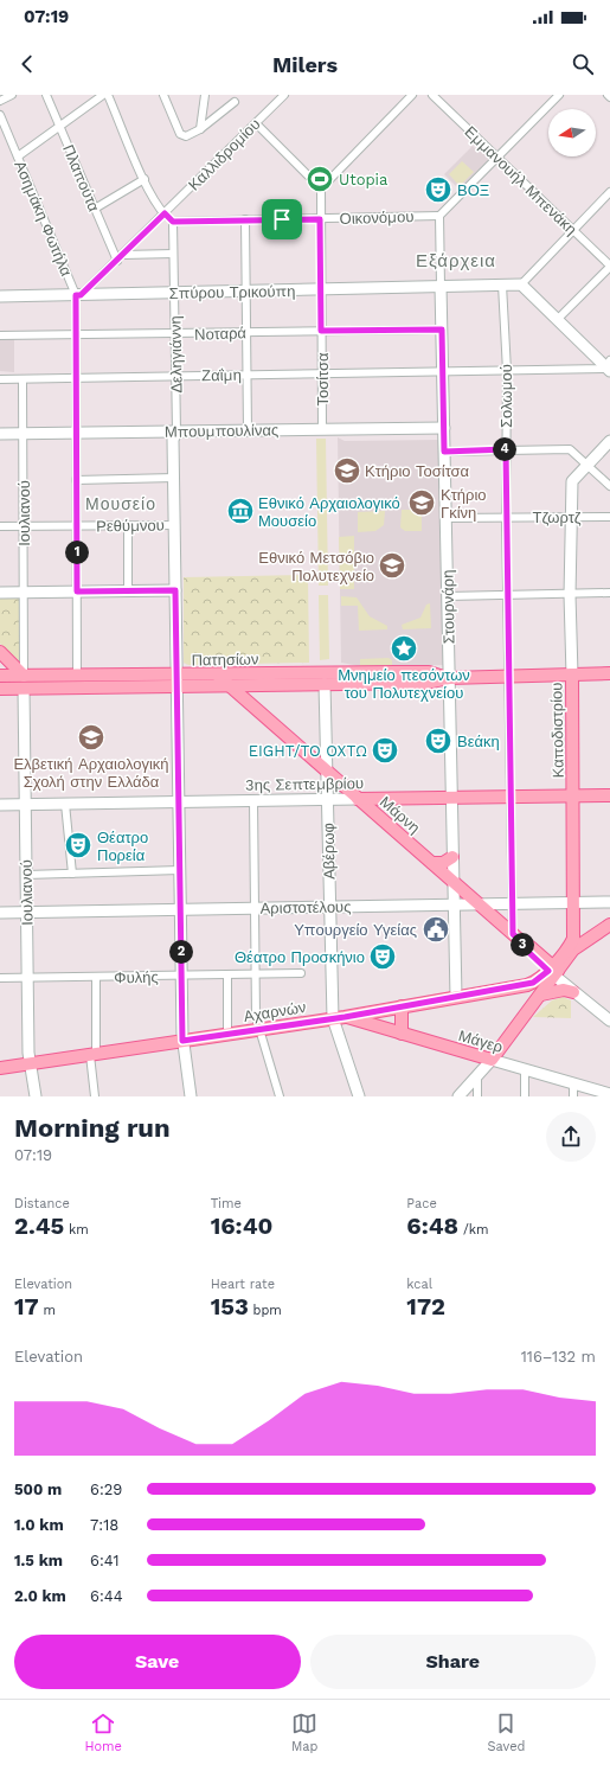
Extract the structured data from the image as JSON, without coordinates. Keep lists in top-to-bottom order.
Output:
{
  "streets": {
    "main road": [
      "Πατησίων",
      "Καποδιστρίου",
      "3ης Σεπτεμβρίου",
      "Μάρνη",
      "Αχαρνών",
      "Μάγερ"
    ],
    "street": [
      "Καλλιδρομίου",
      "Πλαπούτα",
      "Εμμανουήλ Μπενάκη",
      "Οικονόμου",
      "Ασημάκη Φωτήλα",
      "Σπύρου Τρικούπη",
      "Νοταρά",
      "Δεληγιάννη",
      "Ζαΐμη",
      "Τοσίτσα",
      "Σολωμού",
      "Μπουμπουλίνας",
      "Ιουλιανού",
      "Τζωρτζ",
      "Ρεθύμνου",
      "Στουρνάρη",
      "Αβέρωφ",
      "Αριστοτέλους",
      "Φυλής"
    ]
  },
  "crossings": [
    ["Καλλιδρομίου", "Πλαπούτα"],
    ["Καλλιδρομίου", "Ασημάκη Φωτήλα"],
    ["Καλλιδρομίου", "Σπύρου Τρικούπη"],
    ["Οικονόμου", "Δεληγιάννη"],
    ["Οικονόμου", "Τοσίτσα"],
    ["Οικονόμου", "Στουρνάρη"],
    ["Ασημάκη Φωτήλα", "Σπύρου Τρικούπη"],
    ["Σπύρου Τρικούπη", "Δεληγιάννη"],
    ["Σπύρου Τρικούπη", "Τοσίτσα"],
    ["Σπύρου Τρικούπη", "Σολωμού"],
    ["Σπύρου Τρικούπη", "Στουρνάρη"],
    ["Νοταρά", "Δεληγιάννη"],
    ["Νοταρά", "Τοσίτσα"],
    ["Νοταρά", "Στουρνάρη"],
    ["Δεληγιάννη", "Ζαΐμη"],
    ["Δεληγιάννη", "Μπουμπουλίνας"],
    ["Ζαΐμη", "Τοσίτσα"],
    ["Ζαΐμη", "Σολωμού"],
    ["Ζαΐμη", "Ιουλιανού"],
    ["Ζαΐμη", "Στουρνάρη"],
    ["Τοσίτσα", "Μπουμπουλίνας"],
    ["Σολωμού", "Τζωρτζ"],
    ["Σολωμού", "Πατησίων"],
    ["Σολωμού", "3ης Σεπτεμβρίου"],
    ["Σολωμού", "Μάρνη"],
    ["Σολωμού", "Αριστοτέλους"],
    ["Μπουμπουλίνας", "Ιουλιανού"],
    ["Μπουμπουλίνας", "Στουρνάρη"],
    ["Ιουλιανού", "Ρεθύμνου"],
    ["Ιουλιανού", "Πατησίων"],
    ["Ιουλιανού", "3ης Σεπτεμβρίου"],
    ["Ιουλιανού", "Αριστοτέλους"],
    ["Ιουλιανού", "Φυλής"],
    ["Ιουλιανού", "Αχαρνών"],
    ["Τζωρτζ", "Στουρνάρη"],
    ["Τζωρτζ", "Καποδιστρίου"],
    ["Στουρνάρη", "Πατησίων"],
    ["Στουρνάρη", "3ης Σεπτεμβρίου"],
    ["Στουρνάρη", "Μάρνη"],
    ["Στουρνάρη", "Αριστοτέλους"],
    ["Στουρνάρη", "Αχαρνών"],
    ["Πατησίων", "Καποδιστρίου"],
    ["Πατησίων", "Μάρνη"],
    ["Πατησίων", "Αβέρωφ"],
    ["Καποδιστρίου", "3ης Σεπτεμβρίου"],
    ["Καποδιστρίου", "Μάρνη"],
    ["Καποδιστρίου", "Αριστοτέλους"],
    ["Καποδιστρίου", "Αχαρνών"],
    ["3ης Σεπτεμβρίου", "Μάρνη"],
    ["3ης Σεπτεμβρίου", "Αβέρωφ"],
    ["Μάρνη", "Αβέρωφ"],
    ["Μάρνη", "Αριστοτέλους"],
    ["Μάρνη", "Αχαρνών"],
    ["Αβέρωφ", "Αριστοτέλους"],
    ["Αβέρωφ", "Αχαρνών"],
    ["Αβέρωφ", "Μάγερ"],
    ["Αχαρνών", "Μάγερ"]
  ],
  "districts": ["Εξάρχεια", "Μουσείο"],
  "places": {
    "sports": ["Utopia"],
    "theatre": [
      "ΒΟΞ",
      "Βεάκη",
      "EIGHT/TO OXTΩ",
      "Θέατρο Πορεία",
      "Θέατρο Προσκήνιο"
    ],
    "school or university": [
      "Κτήριο Τοσίτσα",
      "Κτήριο Γκίνη",
      "Εθνικό Μετσόβιο Πολυτεχνείο",
      "Ελβετική Αρχαιολογική Σχολή στην Ελλάδα"
    ],
    "museum": ["Εθνικό Αρχαιολογικό Μουσείο"],
    "place": ["Μνημείο πεσόντων του Πολυτεχνείου"],
    "public building": ["Υπουργείο Υγείας"]
  },
  "north": "left",
  "page": {
    "status": "07:19",
    "header": "Milers",
    "pins": [
      "4",
      "1",
      "3",
      "2"
    ],
    "heading": ["Morning run", "07:19"],
    "stats": [
      ["Distance", "2.45 km"],
      ["Time", "16:40"],
      ["Pace", "6:48 /km"],
      ["Elevation", "17 m"],
      ["Heart rate", "153 bpm"],
      ["kcal", "172"]
    ],
    "chart": ["Elevation", "116–132 m"],
    "list": [
      {
        "name": "500 m",
        "note": "6:29"
      },
      {
        "name": "1.0 km",
        "note": "7:18"
      },
      {
        "name": "1.5 km",
        "note": "6:41"
      },
      {
        "name": "2.0 km",
        "note": "6:44"
      }
    ],
    "buttons": ["Save", "Share"],
    "tabs": ["Home", "Map", "Saved"]
  }
}
